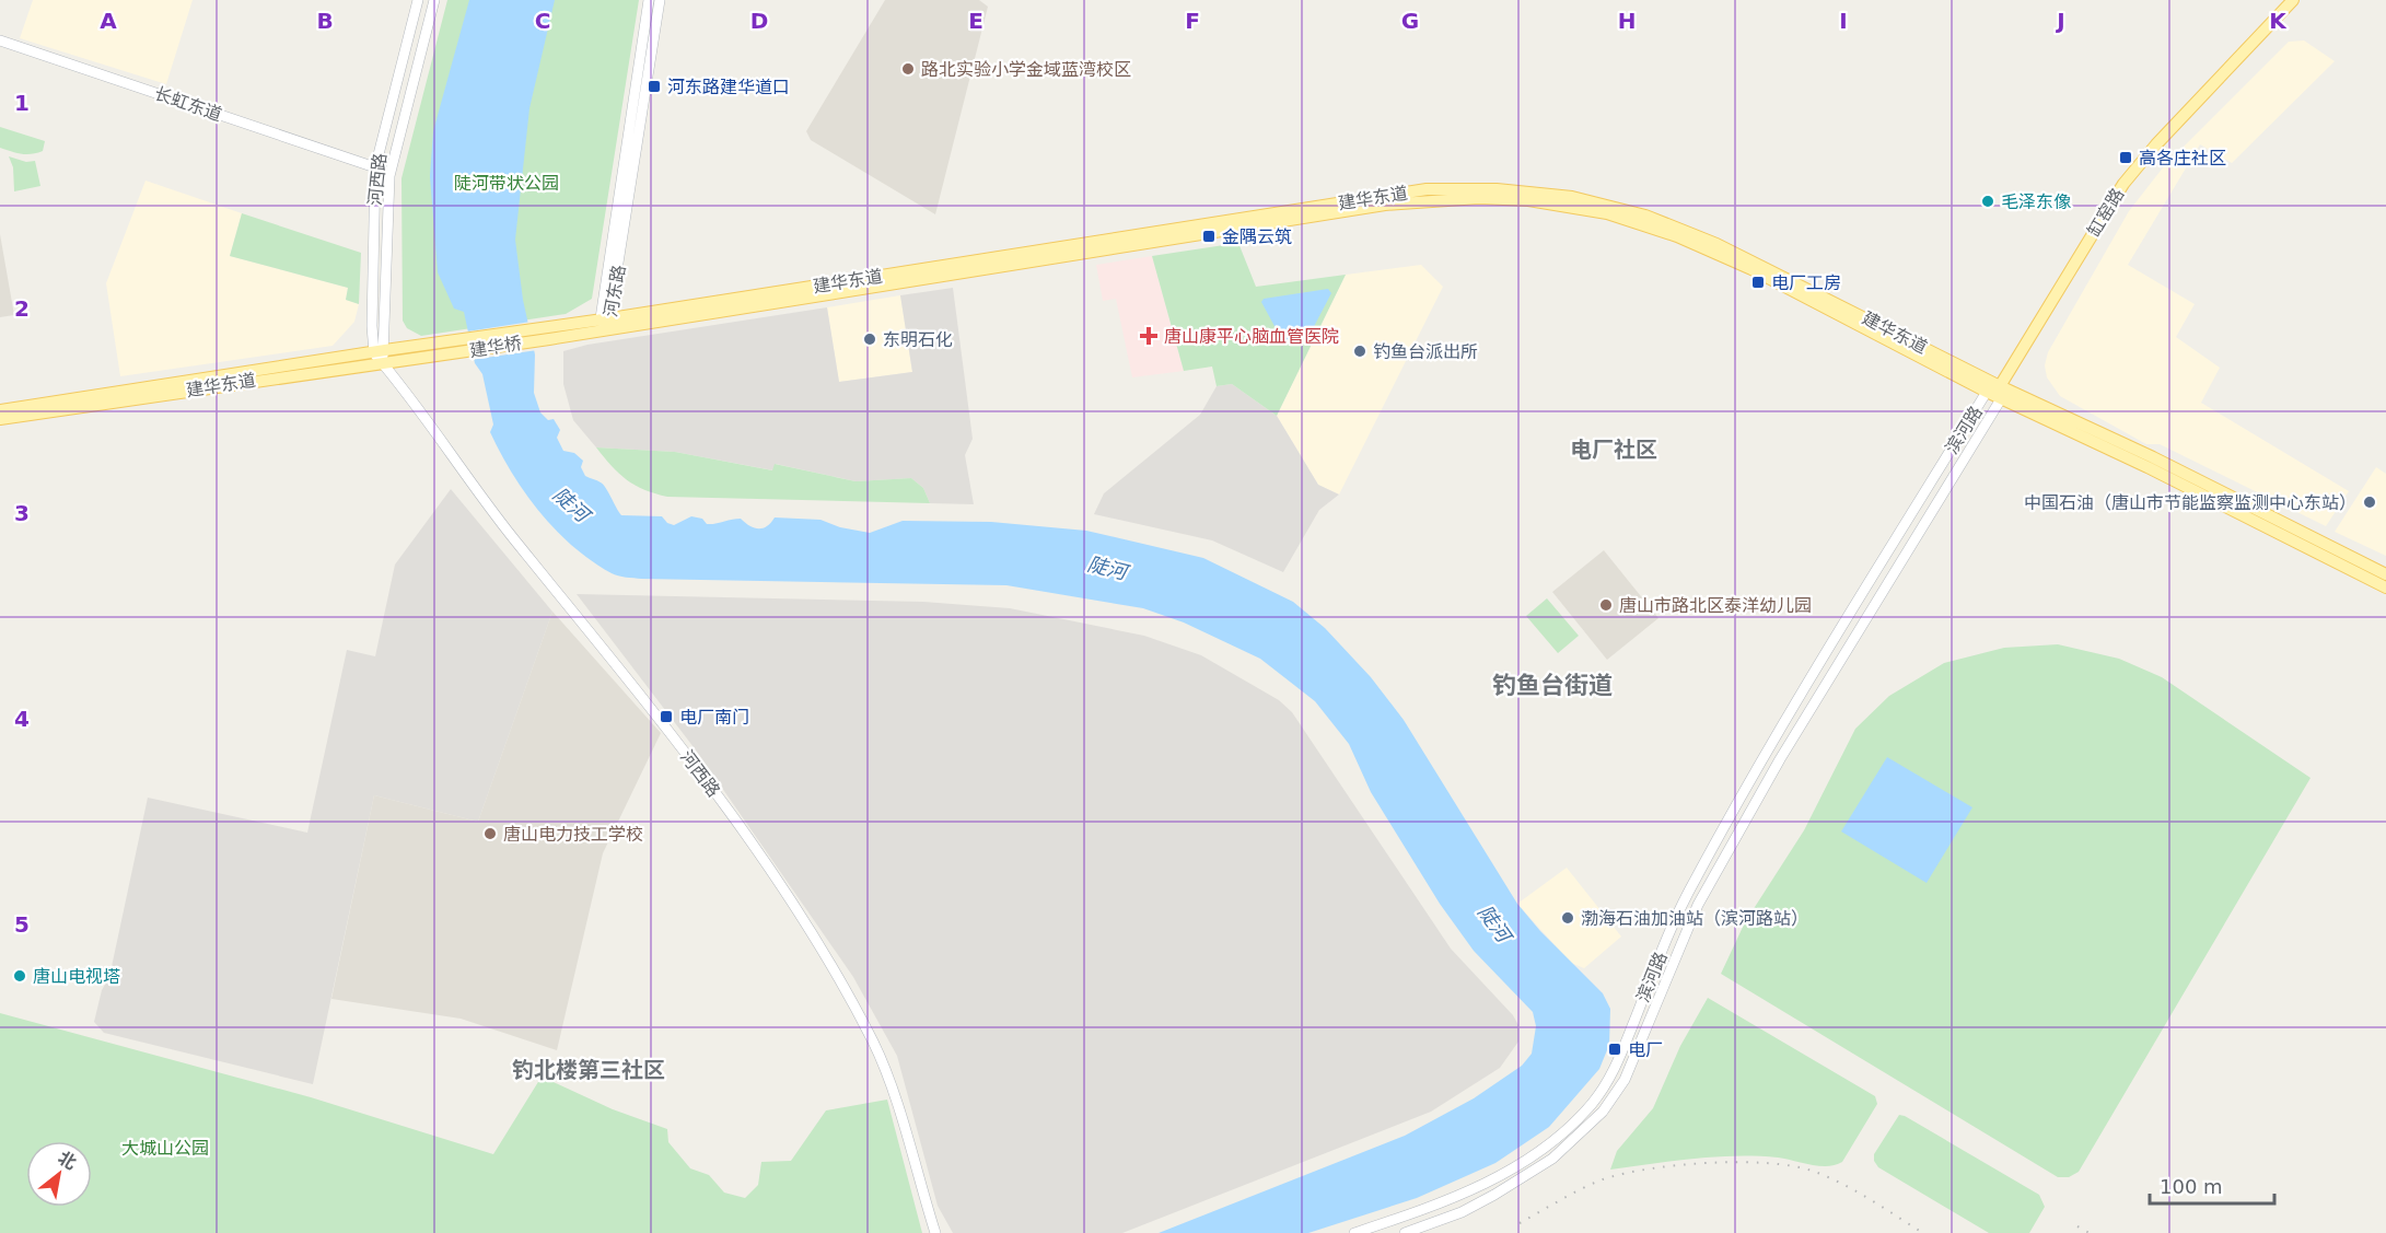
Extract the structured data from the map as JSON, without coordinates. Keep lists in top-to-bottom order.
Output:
{
  "streets": {
    "main road": [
      "长虹东道",
      "河西路",
      "建华东道",
      "缸窑路",
      "河东路",
      "建华桥",
      "滨河路"
    ]
  },
  "crossings": [
    ["长虹东道", "河西路"],
    ["河西路", "建华东道"],
    ["建华东道", "缸窑路"],
    ["建华东道", "河东路"],
    ["建华东道", "建华桥"],
    ["建华东道", "滨河路"],
    ["缸窑路", "滨河路"]
  ],
  "districts": ["电厂社区", "钓鱼台街道", "钓北楼第三社区"],
  "water": ["陡河"],
  "parks": ["陡河带状公园", "大城山公园"],
  "places": {
    "other": [
      "路北实验小学金域蓝湾校区",
      "毛泽东像",
      "东明石化",
      "钓鱼台派出所",
      "中国石油（唐山市节能监察监测中心东站）",
      "唐山市路北区泰洋幼儿园",
      "唐山电力技工学校",
      "渤海石油加油站（滨河路站）",
      "唐山电视塔"
    ],
    "transit": [
      "河东路建华道口",
      "高各庄社区",
      "金隅云筑",
      "电厂工房",
      "电厂南门",
      "电厂"
    ],
    "health": ["唐山康平心脑血管医院"]
  },
  "scale_bar": "100 m",
  "north": "top right",
  "grid": {
    "columns": [
      "A",
      "B",
      "C",
      "D",
      "E",
      "F",
      "G",
      "H",
      "I",
      "J",
      "K"
    ],
    "rows": [
      "1",
      "2",
      "3",
      "4",
      "5"
    ]
  }
}
